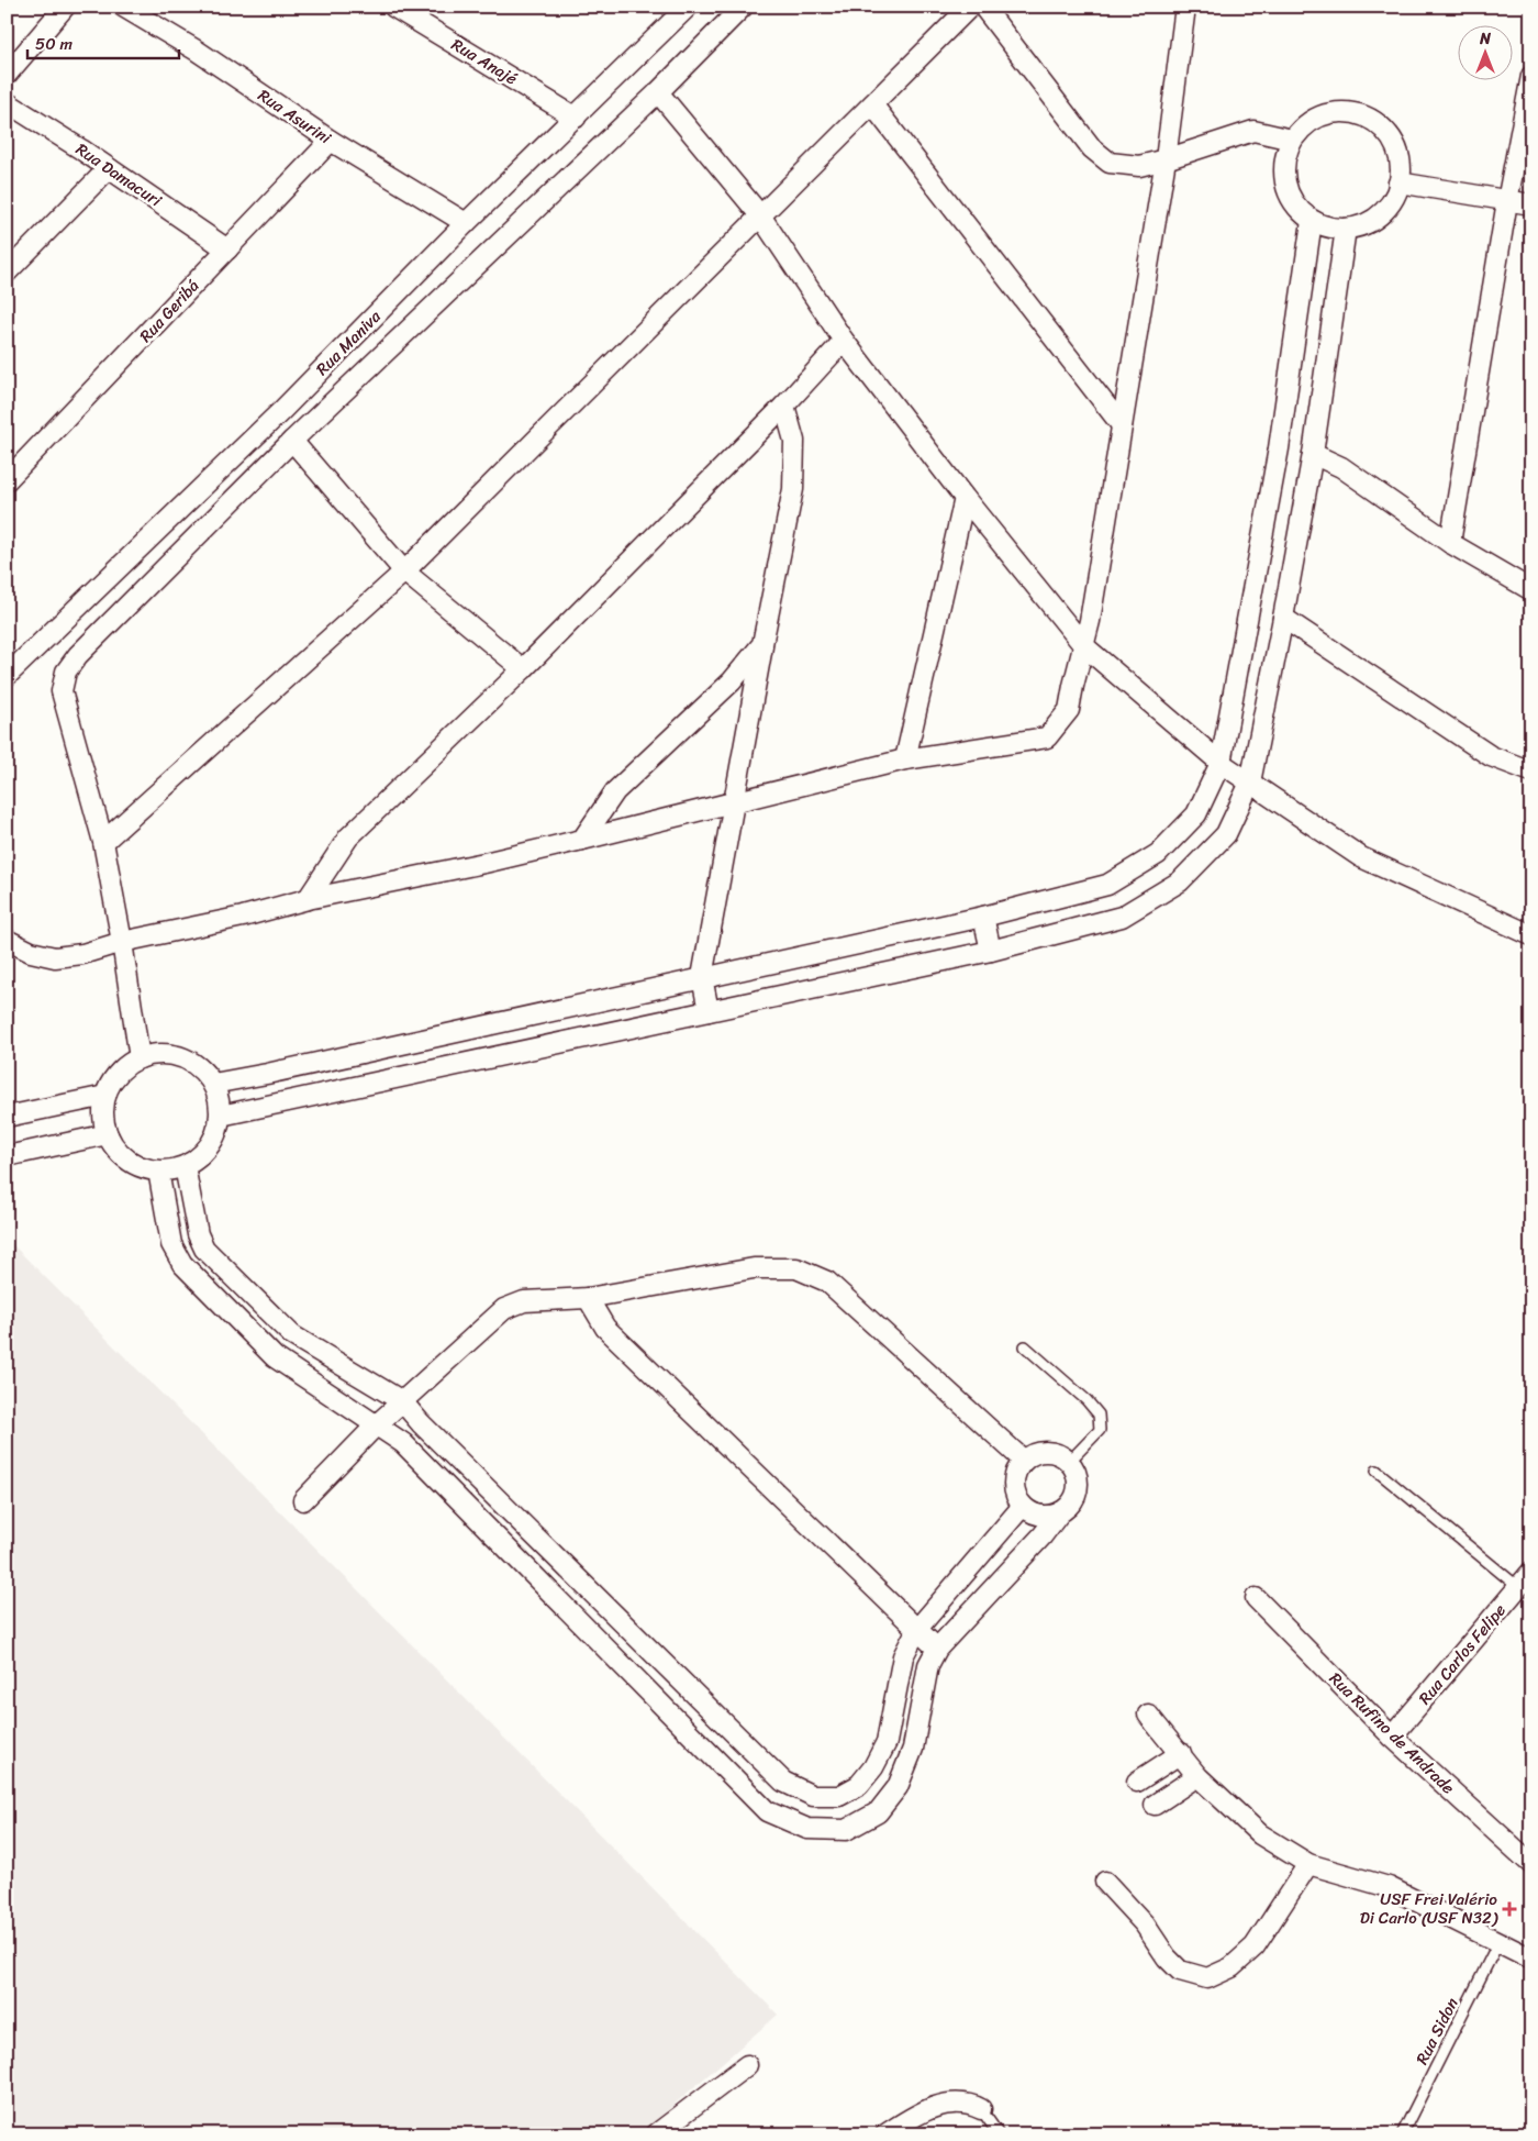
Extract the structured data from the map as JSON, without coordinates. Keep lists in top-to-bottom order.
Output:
{
  "streets": {
    "street": [
      "Rua Anajé",
      "Rua Asurini",
      "Rua Damacuri",
      "Rua Geribá",
      "Rua Maniva",
      "Rua Carlos Felipe",
      "Rua Rufino de Andrade"
    ],
    "lane": ["Rua Sidon"]
  },
  "crossings": [
    ["Rua Anajé", "Rua Maniva"],
    ["Rua Asurini", "Rua Geribá"],
    ["Rua Asurini", "Rua Maniva"],
    ["Rua Damacuri", "Rua Geribá"],
    ["Rua Carlos Felipe", "Rua Rufino de Andrade"]
  ],
  "places": {
    "health": ["USF Frei Valério Di Carlo (USF N32)"]
  },
  "scale_bar": "50 m",
  "north": "top"
}
